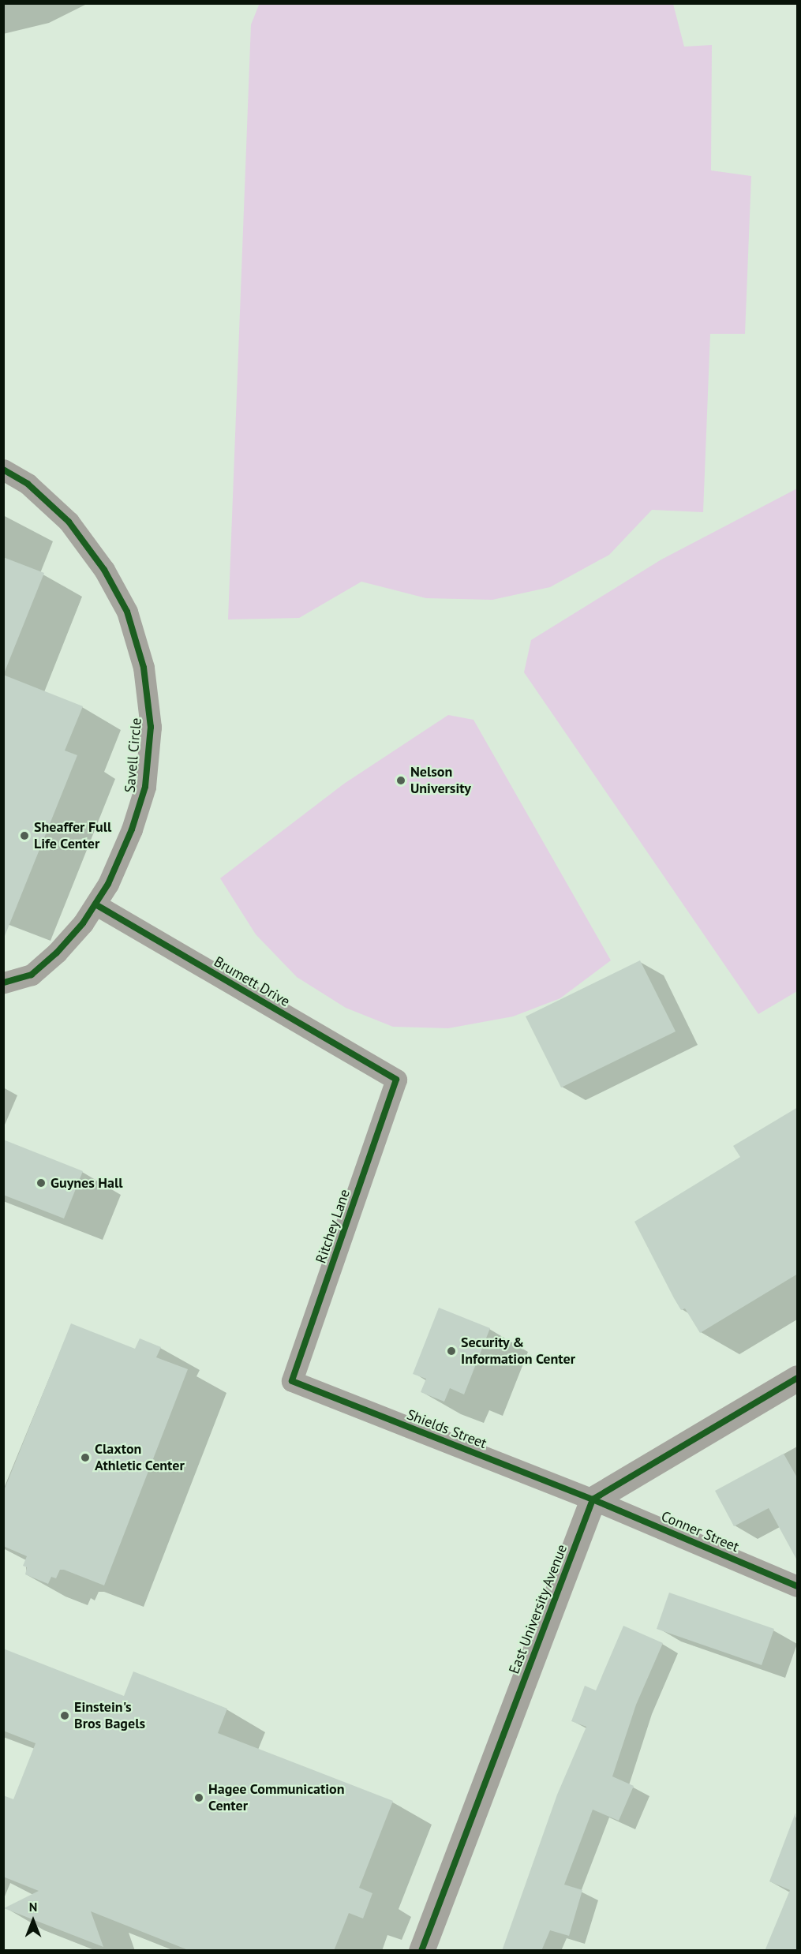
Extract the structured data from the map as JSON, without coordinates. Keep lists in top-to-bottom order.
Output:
{
  "streets": {
    "street": [
      "Savell Circle",
      "Brumett Drive",
      "Ritchey Lane",
      "Shields Street",
      "Conner Street",
      "East University Avenue"
    ]
  },
  "crossings": [
    ["Savell Circle", "Brumett Drive"],
    ["Brumett Drive", "Ritchey Lane"],
    ["Ritchey Lane", "Shields Street"],
    ["Shields Street", "Conner Street"],
    ["Shields Street", "East University Avenue"],
    ["Conner Street", "East University Avenue"]
  ],
  "places": [
    "Nelson University",
    "Sheaffer Full Life Center",
    "Guynes Hall",
    "Security & Information Center",
    "Claxton Athletic Center",
    "Einstein's Bros Bagels",
    "Hagee Communication Center"
  ],
  "north": "top"
}
